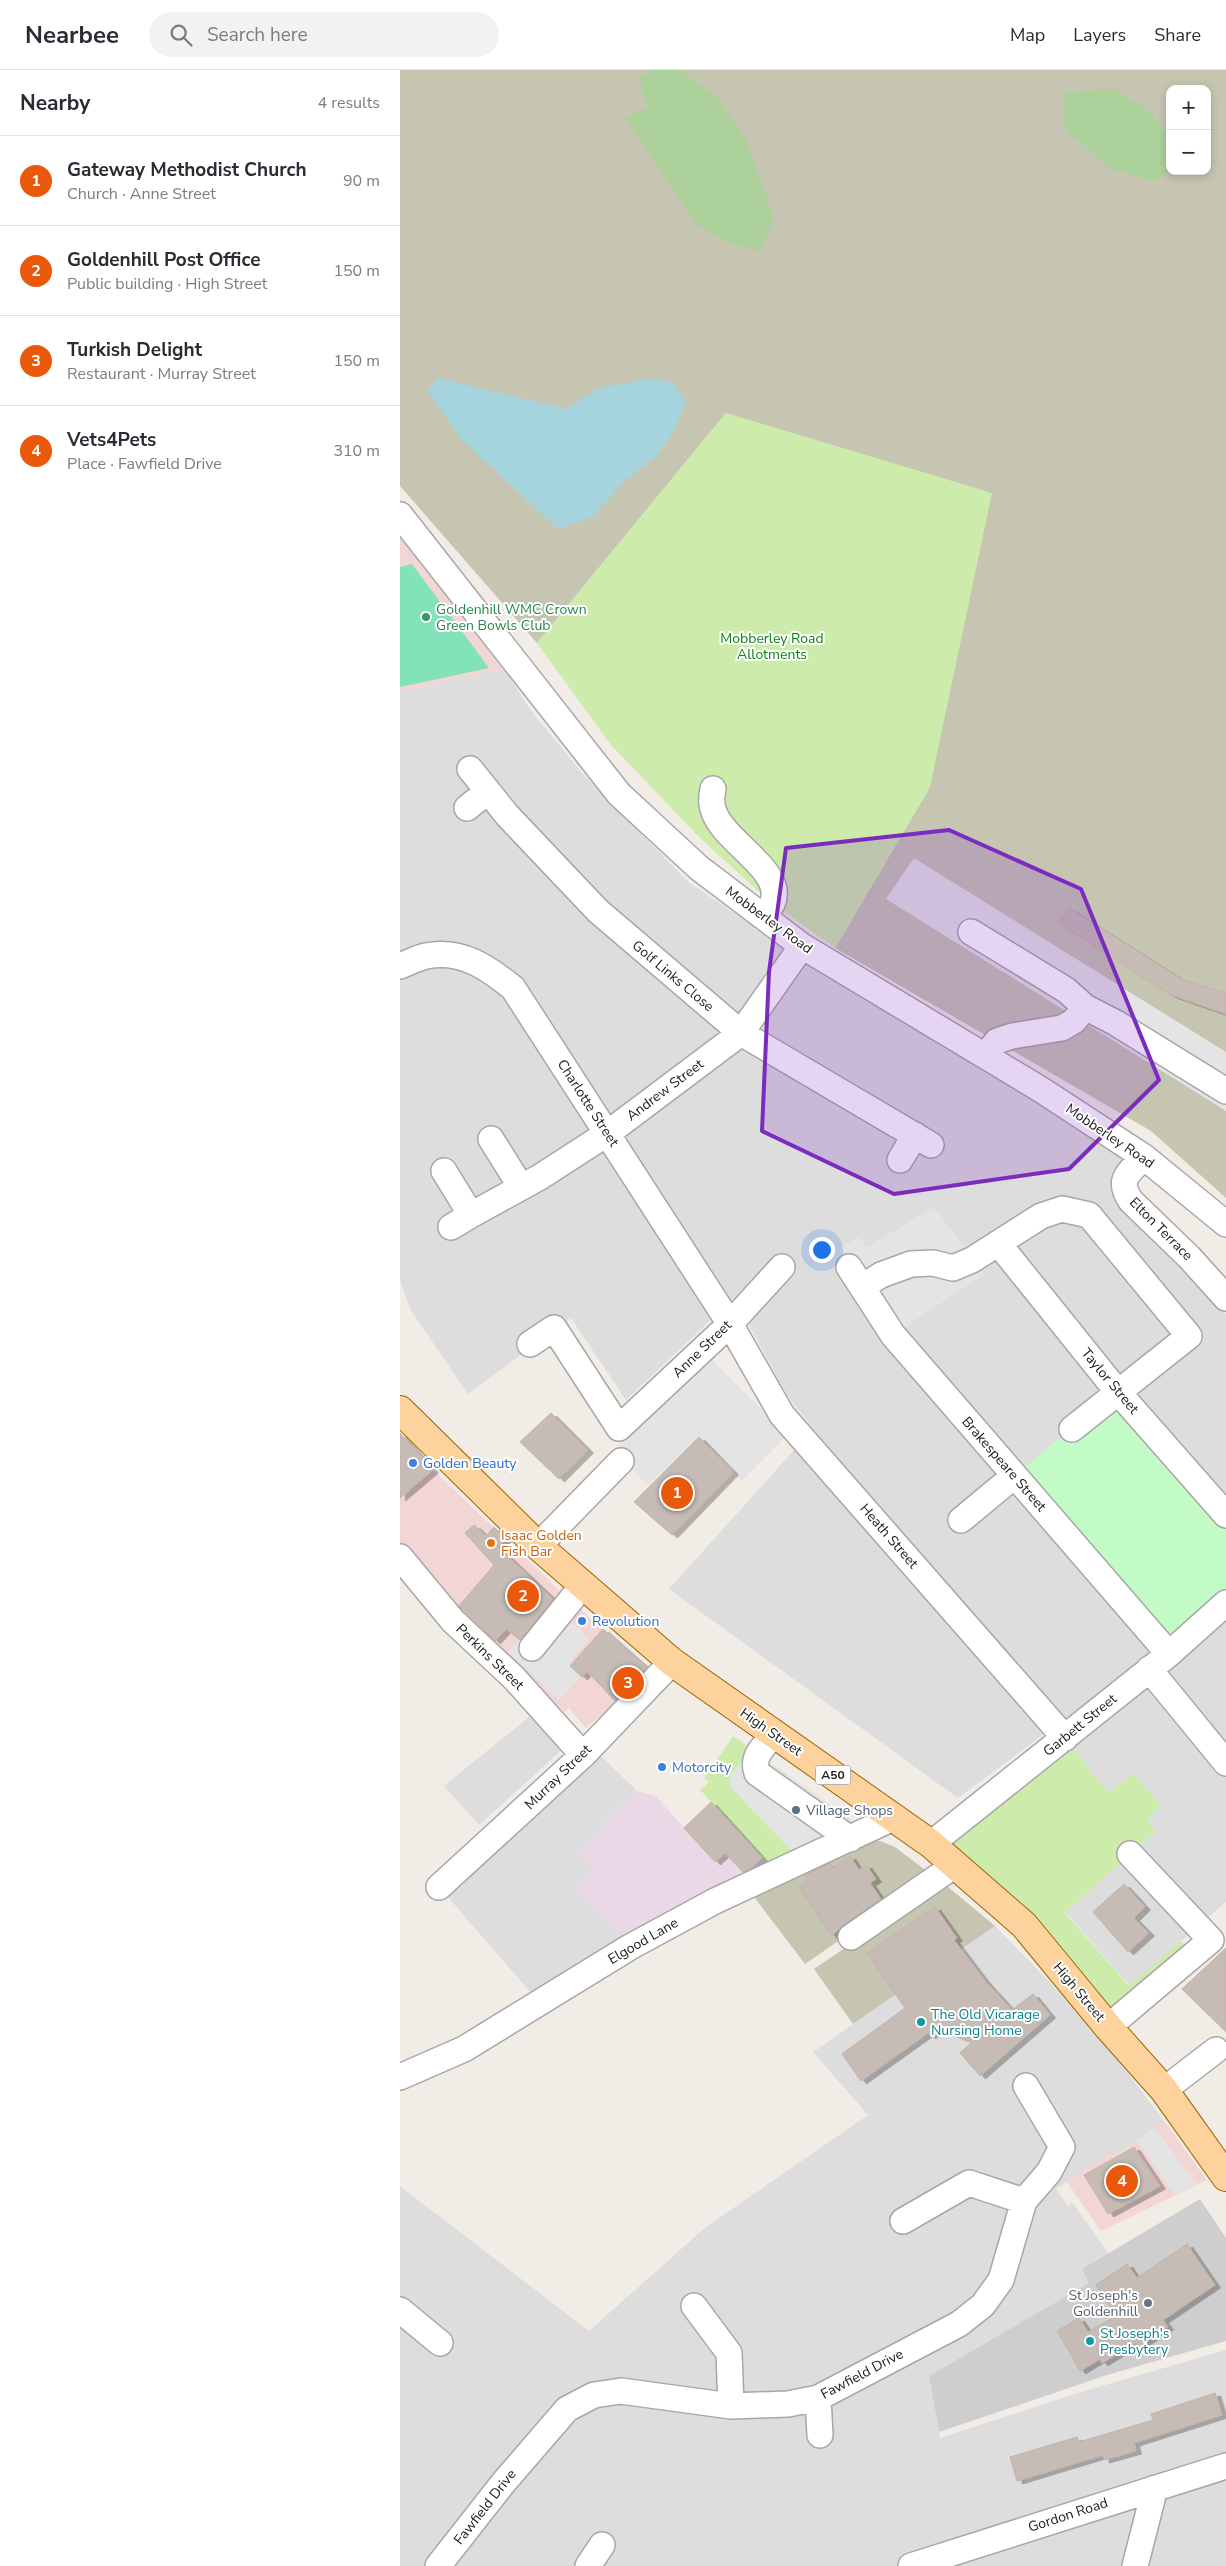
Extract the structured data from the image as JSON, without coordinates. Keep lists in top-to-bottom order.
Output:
{
  "streets": {
    "main road": ["High Street", "A50"],
    "street": [
      "Mobberley Road",
      "Golf Links Close",
      "Andrew Street",
      "Charlotte Street",
      "Elton Terrace",
      "Anne Street",
      "Taylor Street",
      "Brakespeare Street",
      "Heath Street",
      "Perkins Street",
      "Garbett Street",
      "Murray Street",
      "Elgood Lane",
      "Fawfield Drive",
      "Gordon Road"
    ]
  },
  "crossings": [
    ["Mobberley Road", "Andrew Street"],
    ["Mobberley Road", "Elton Terrace"],
    ["Golf Links Close", "Andrew Street"],
    ["Andrew Street", "Charlotte Street"],
    ["Charlotte Street", "Anne Street"],
    ["Charlotte Street", "Heath Street"],
    ["Anne Street", "Heath Street"],
    ["Taylor Street", "Brakespeare Street"],
    ["Brakespeare Street", "Garbett Street"],
    ["Heath Street", "Garbett Street"],
    ["Perkins Street", "Murray Street"],
    ["Garbett Street", "High Street"],
    ["High Street", "Murray Street"],
    ["High Street", "Elgood Lane"]
  ],
  "parks": ["Mobberley Road Allotments"],
  "places": [
    "Goldenhill WMC Crown Green Bowls Club",
    "Golden Beauty",
    "Isaac Golden Fish Bar",
    "Revolution",
    "Motorcity",
    "Village Shops",
    "The Old Vicarage Nursing Home",
    "St Joseph's Goldenhill",
    "St Joseph's Presbytery"
  ],
  "page": {
    "header": "Nearbee",
    "search": "Search here",
    "nav": ["Map", "Layers", "Share"],
    "heading": ["Nearby", "4 results"],
    "map_buttons": ["+", "−"],
    "list": [
      {
        "mark": "1",
        "name": "Gateway Methodist Church",
        "note": "Church · Anne Street",
        "value": "90 m"
      },
      {
        "mark": "2",
        "name": "Goldenhill Post Office",
        "note": "Public building · High Street",
        "value": "150 m"
      },
      {
        "mark": "3",
        "name": "Turkish Delight",
        "note": "Restaurant · Murray Street",
        "value": "150 m"
      },
      {
        "mark": "4",
        "name": "Vets4Pets",
        "note": "Place · Fawfield Drive",
        "value": "310 m"
      }
    ],
    "pins": [
      "1",
      "2",
      "3",
      "4"
    ]
  }
}
